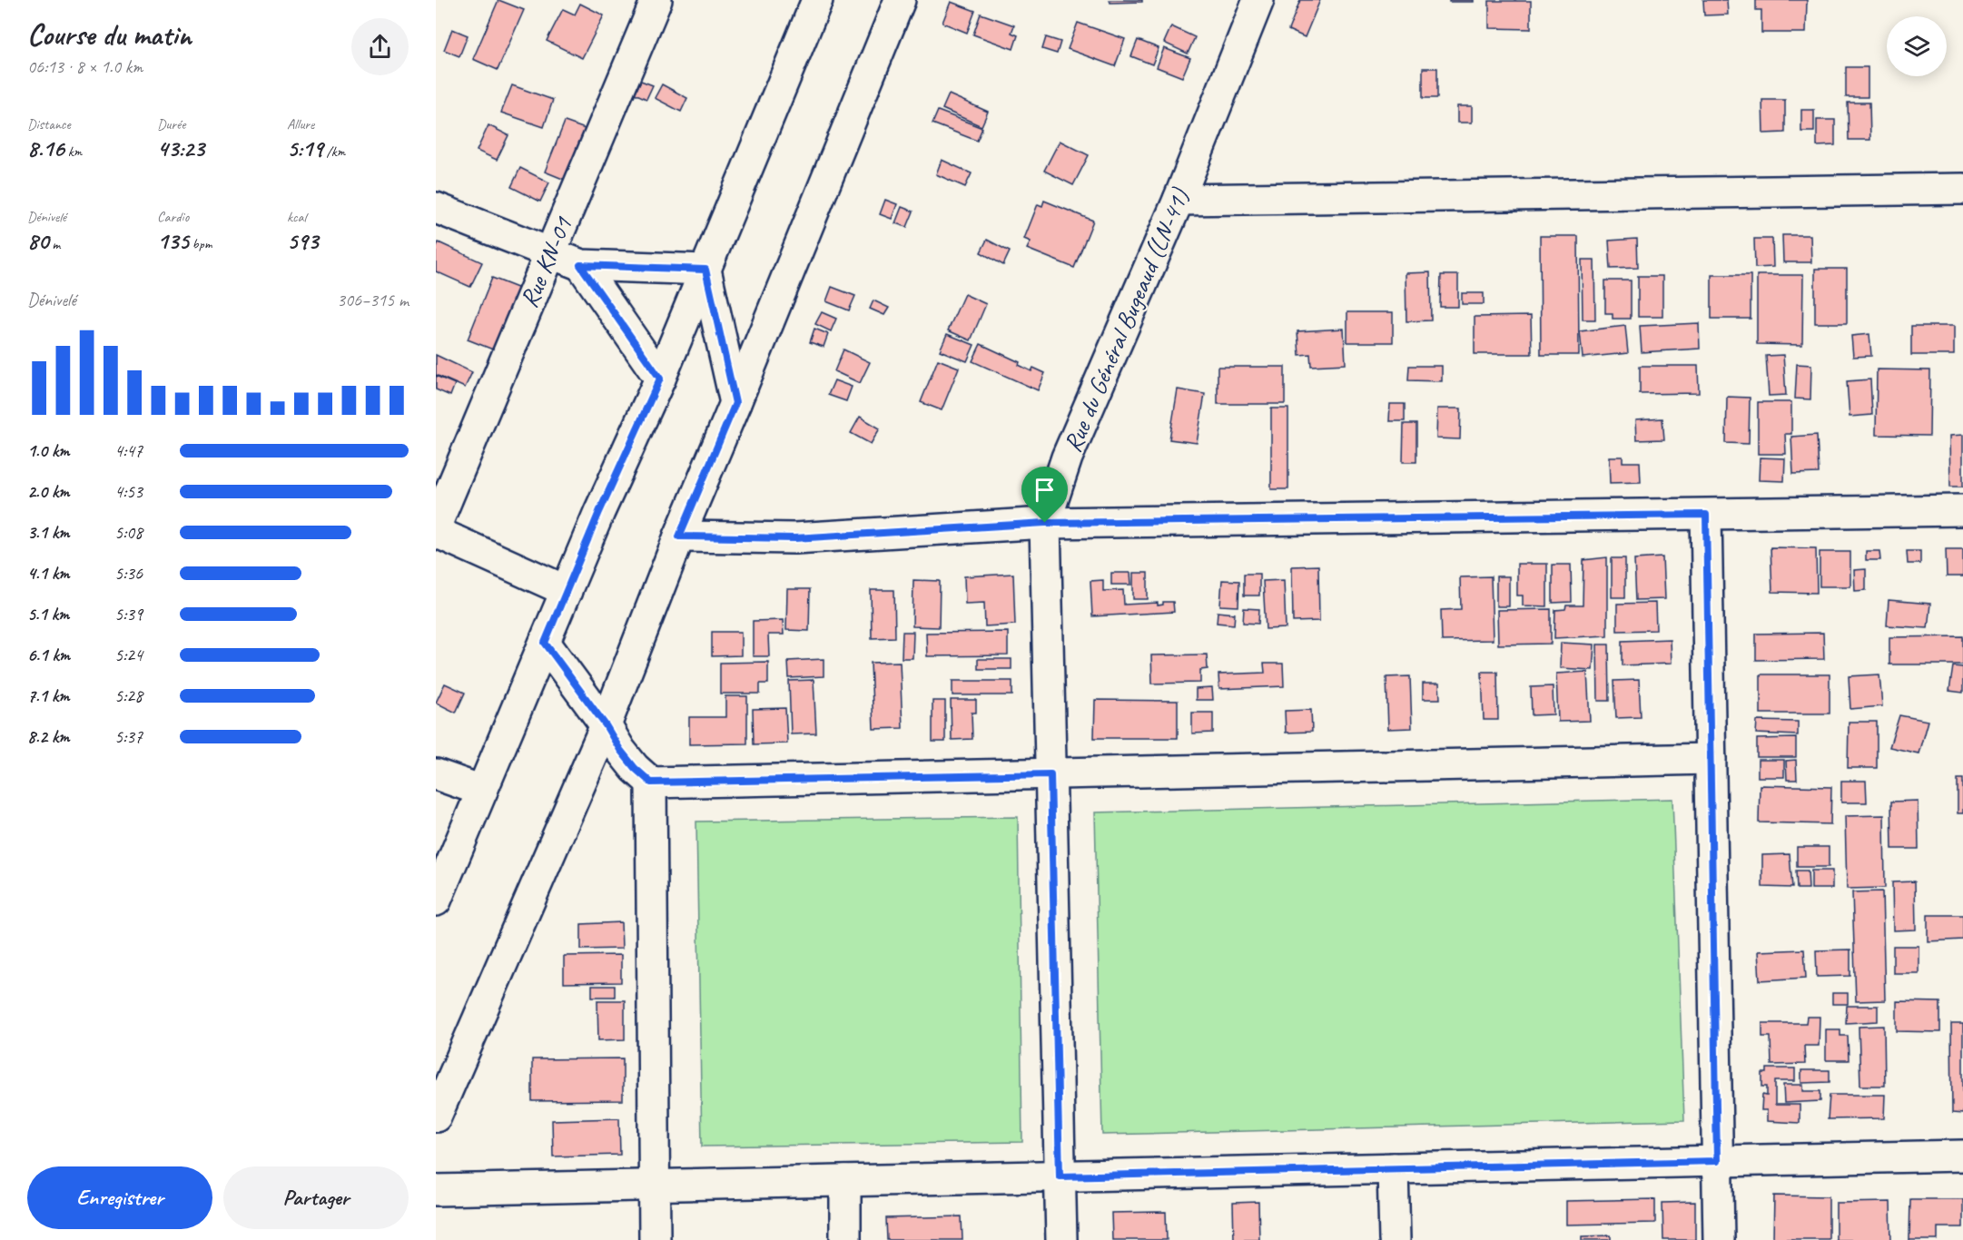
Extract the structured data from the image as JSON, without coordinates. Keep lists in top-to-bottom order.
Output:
{
  "streets": {
    "street": ["Rue KN-01", "Rue du Général Bugeaud (LN-41)"]
  },
  "page": {
    "heading": ["Course du matin", "06:13 · 8 × 1.0 km"],
    "stats": [
      ["Distance", "8.16 km"],
      ["Durée", "43:23"],
      ["Allure", "5:19 /km"],
      ["Dénivelé", "80 m"],
      ["Cardio", "135 bpm"],
      ["kcal", "593"]
    ],
    "chart": ["Dénivelé", "306–315 m"],
    "list": [
      {
        "name": "1.0 km",
        "note": "4:47"
      },
      {
        "name": "2.0 km",
        "note": "4:53"
      },
      {
        "name": "3.1 km",
        "note": "5:08"
      },
      {
        "name": "4.1 km",
        "note": "5:36"
      },
      {
        "name": "5.1 km",
        "note": "5:39"
      },
      {
        "name": "6.1 km",
        "note": "5:24"
      },
      {
        "name": "7.1 km",
        "note": "5:28"
      },
      {
        "name": "8.2 km",
        "note": "5:37"
      }
    ],
    "buttons": ["Enregistrer", "Partager"]
  }
}
